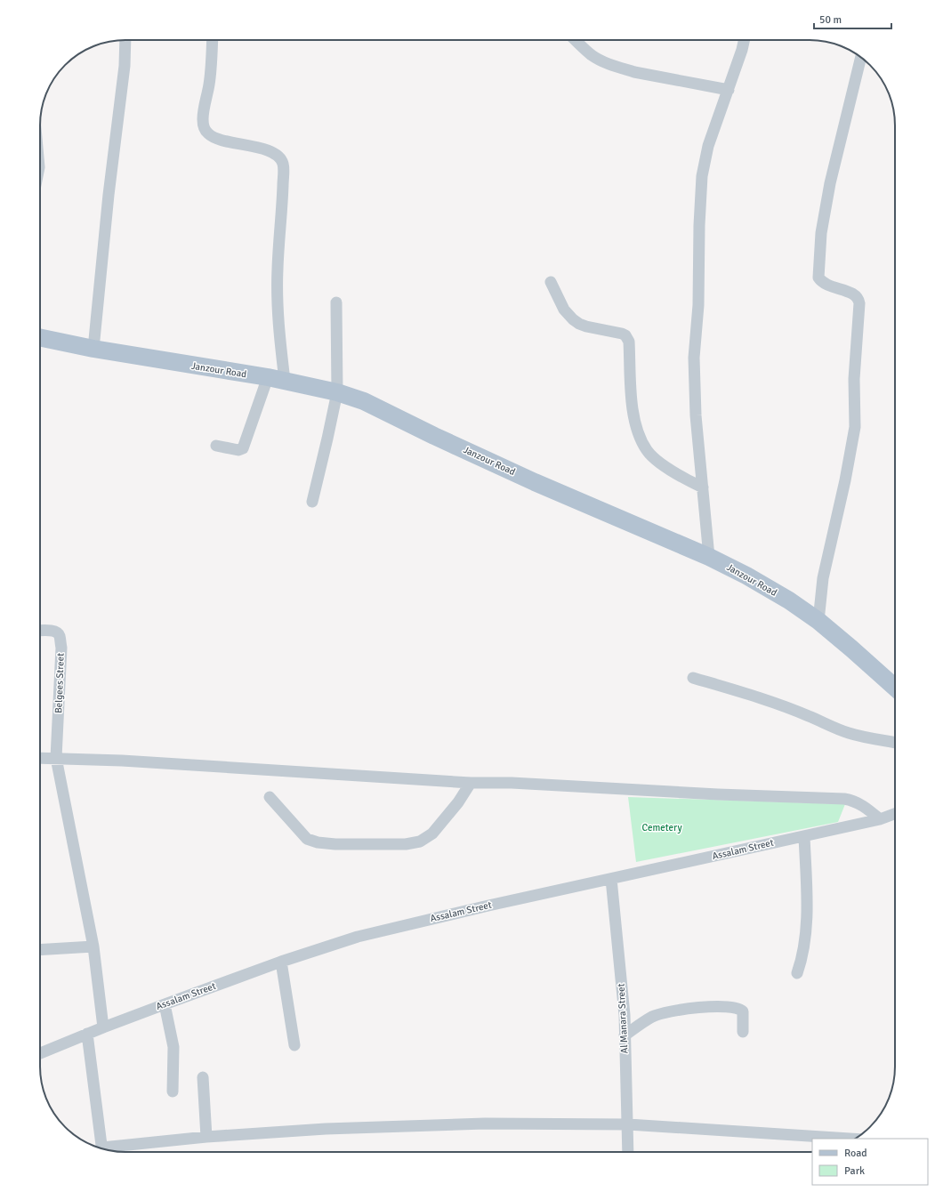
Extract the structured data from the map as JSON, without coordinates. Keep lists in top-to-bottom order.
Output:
{
  "streets": {
    "main road": ["Janzour Road"],
    "street": ["Belgees Street", "Assalam Street", "Al Manara Street"]
  },
  "crossings": [
    ["Assalam Street", "Al Manara Street"]
  ],
  "parks": ["Cemetery"],
  "legend": ["Road", "Park"],
  "scale_bar": "50 m"
}
